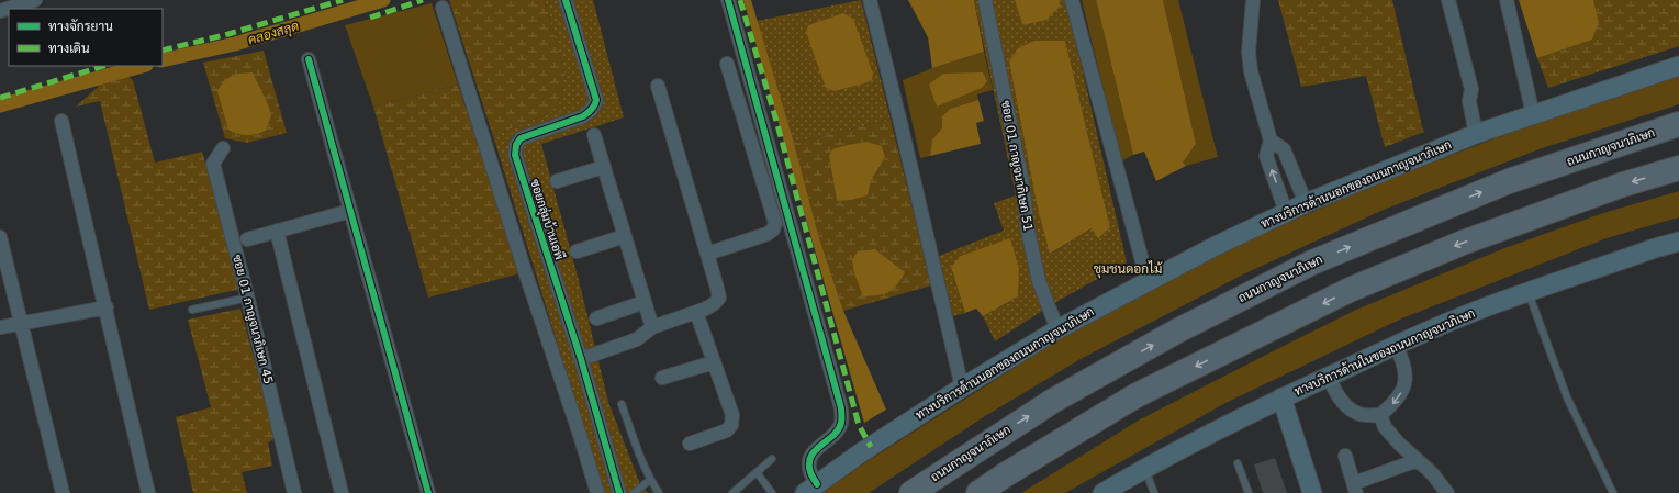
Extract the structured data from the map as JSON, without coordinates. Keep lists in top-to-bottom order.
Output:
{
  "streets": {
    "highway": ["ถนนกาญจนาภิเษก"],
    "main road": ["ทางบริการด้านนอกของถนนกาญจนาภิเษก", "ทางบริการด้านในของถนนกาญจนาภิเษก"],
    "street": ["ซอย 01 กาญจนากิเษก 51", "ซอยกลุ่มบ้านเอพี", "ซอย 01 กาญจนาภิเษก 45"]
  },
  "crossings": [
    ["ซอย 01 กาญจนากิเษก 51", "ทางบริการด้านนอกของถนนกาญจนาภิเษก"]
  ],
  "districts": ["ชุมชนดอกไม้"],
  "water": ["คลองสลุด"],
  "legend": ["ทางจักรยาน", "ทางเดิน"]
}
